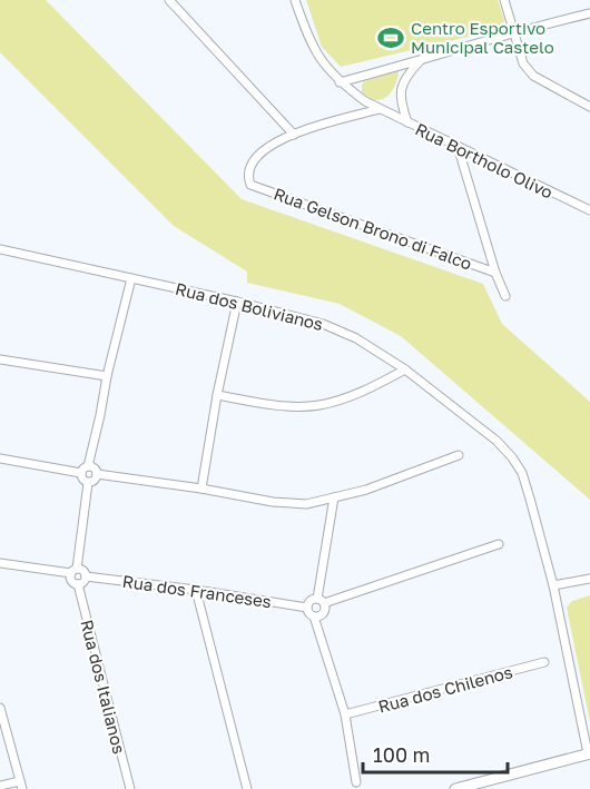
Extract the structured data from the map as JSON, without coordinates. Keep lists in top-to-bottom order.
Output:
{
  "streets": {
    "street": [
      "Rua Bortholo Olivo",
      "Rua Gelson Brono di Falco",
      "Rua dos Bolivianos",
      "Rua dos Franceses",
      "Rua dos Italianos",
      "Rua dos Chilenos"
    ]
  },
  "crossings": [
    ["Rua dos Franceses", "Rua dos Italianos"]
  ],
  "places": {
    "sports": ["Centro Esportivo Municipal Castelo"]
  },
  "scale_bar": "100 m"
}
